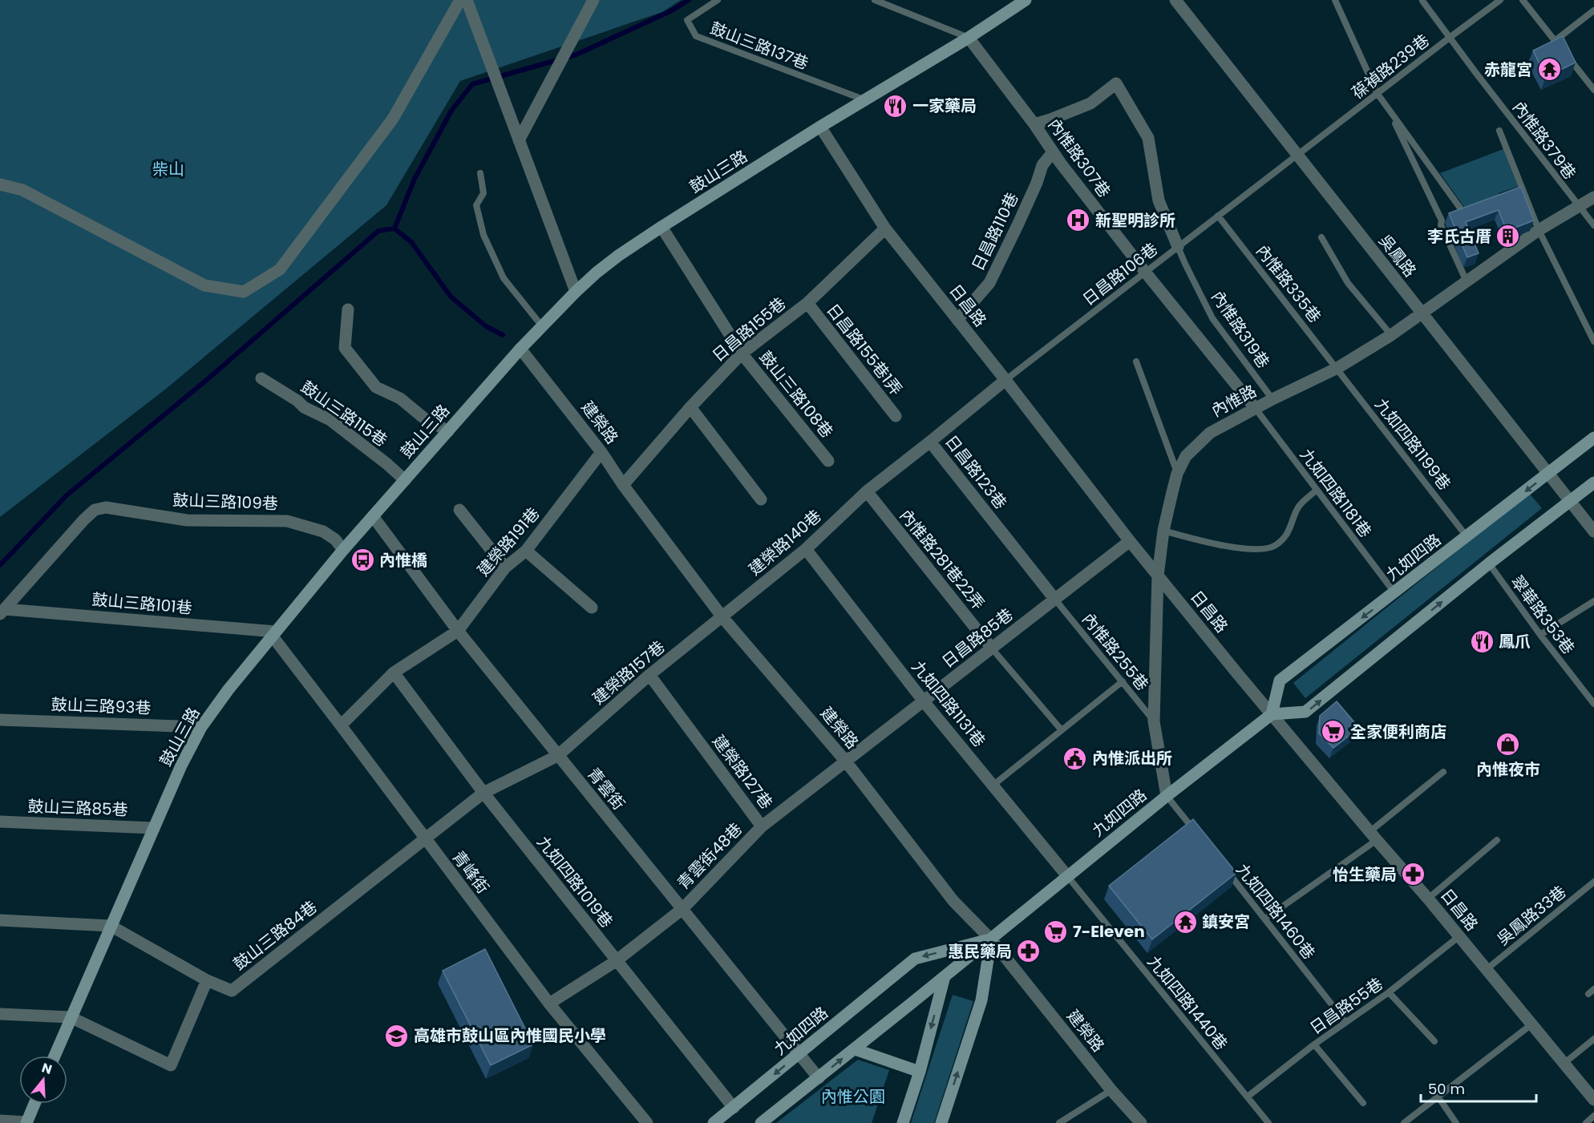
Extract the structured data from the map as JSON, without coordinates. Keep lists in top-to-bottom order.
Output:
{
  "streets": {
    "street": [
      "內惟路307巷",
      "鼓山三路",
      "日昌路110巷",
      "吳鳳路",
      "日昌路",
      "日昌路155巷",
      "日昌路155巷1弄",
      "鼓山三路108巷",
      "內惟路",
      "鼓山三路115巷",
      "建榮路",
      "日昌路123巷",
      "鼓山三路109巷",
      "建榮路191巷",
      "建榮路140巷",
      "九如四路",
      "內惟路281巷22弄",
      "鼓山三路101巷",
      "日昌路85巷",
      "建榮路157巷",
      "九如四路1131巷",
      "鼓山三路93巷",
      "建榮路127巷",
      "青雲街",
      "鼓山三路85巷",
      "青雲街48巷",
      "青峰街",
      "九如四路1019巷",
      "鼓山三路84巷"
    ],
    "lane": [
      "鼓山三路137巷",
      "葆禎路239巷",
      "內惟路379巷",
      "日昌路106巷",
      "內惟路335巷",
      "內惟路319巷",
      "九如四路1199巷",
      "九如四路1181巷",
      "翠華路353巷",
      "內惟路255巷",
      "九如四路1460巷",
      "吳鳳路33巷",
      "九如四路1440巷",
      "日昌路55巷"
    ]
  },
  "crossings": [
    ["鼓山三路137巷", "鼓山三路"],
    ["葆禎路239巷", "內惟路379巷"],
    ["葆禎路239巷", "吳鳳路"],
    ["葆禎路239巷", "日昌路106巷"],
    ["內惟路379巷", "內惟路"],
    ["內惟路307巷", "鼓山三路"],
    ["內惟路307巷", "日昌路110巷"],
    ["內惟路307巷", "日昌路106巷"],
    ["內惟路307巷", "內惟路"],
    ["內惟路307巷", "九如四路1181巷"],
    ["鼓山三路", "日昌路"],
    ["鼓山三路", "鼓山三路108巷"],
    ["鼓山三路", "鼓山三路115巷"],
    ["鼓山三路", "建榮路"],
    ["鼓山三路", "鼓山三路109巷"],
    ["鼓山三路", "鼓山三路101巷"],
    ["鼓山三路", "鼓山三路93巷"],
    ["鼓山三路", "青雲街"],
    ["鼓山三路", "鼓山三路85巷"],
    ["鼓山三路", "青峰街"],
    ["鼓山三路", "鼓山三路84巷"],
    ["日昌路110巷", "日昌路"],
    ["吳鳳路", "日昌路106巷"],
    ["吳鳳路", "內惟路"],
    ["吳鳳路", "九如四路"],
    ["日昌路106巷", "內惟路335巷"],
    ["日昌路106巷", "日昌路"],
    ["日昌路106巷", "內惟路319巷"],
    ["日昌路106巷", "日昌路123巷"],
    ["內惟路335巷", "內惟路"],
    ["內惟路335巷", "九如四路1199巷"],
    ["日昌路", "日昌路155巷"],
    ["日昌路", "內惟路"],
    ["日昌路", "日昌路123巷"],
    ["日昌路", "九如四路"],
    ["日昌路", "日昌路85巷"],
    ["日昌路", "吳鳳路33巷"],
    ["日昌路", "日昌路55巷"],
    ["日昌路155巷", "日昌路155巷1弄"],
    ["日昌路155巷", "鼓山三路108巷"],
    ["日昌路155巷", "建榮路"],
    ["內惟路319巷", "內惟路"],
    ["內惟路", "九如四路1199巷"],
    ["內惟路", "九如四路1181巷"],
    ["內惟路", "九如四路"],
    ["內惟路", "內惟路255巷"],
    ["建榮路", "建榮路191巷"],
    ["建榮路", "建榮路140巷"],
    ["建榮路", "九如四路"],
    ["建榮路", "日昌路85巷"],
    ["建榮路", "建榮路157巷"],
    ["建榮路", "建榮路127巷"],
    ["九如四路1199巷", "九如四路"],
    ["日昌路123巷", "建榮路140巷"],
    ["日昌路123巷", "日昌路85巷"],
    ["日昌路123巷", "內惟路255巷"],
    ["九如四路1181巷", "九如四路"],
    ["鼓山三路109巷", "鼓山三路101巷"],
    ["建榮路191巷", "青雲街"],
    ["建榮路140巷", "內惟路281巷22弄"],
    ["建榮路140巷", "建榮路157巷"],
    ["建榮路140巷", "九如四路1131巷"],
    ["九如四路", "九如四路1131巷"],
    ["九如四路", "青雲街"],
    ["九如四路", "九如四路1019巷"],
    ["九如四路", "九如四路1440巷"],
    ["內惟路281巷22弄", "日昌路85巷"],
    ["鼓山三路101巷", "青峰街"],
    ["日昌路85巷", "內惟路255巷"],
    ["日昌路85巷", "九如四路1131巷"],
    ["日昌路85巷", "建榮路127巷"],
    ["建榮路157巷", "建榮路127巷"],
    ["建榮路157巷", "青雲街"],
    ["建榮路157巷", "青峰街"],
    ["建榮路157巷", "九如四路1019巷"],
    ["建榮路157巷", "鼓山三路84巷"],
    ["九如四路1131巷", "九如四路1440巷"],
    ["建榮路127巷", "青雲街48巷"],
    ["青雲街", "青雲街48巷"],
    ["青雲街48巷", "青峰街"],
    ["青雲街48巷", "九如四路1019巷"],
    ["青峰街", "鼓山三路84巷"],
    ["九如四路1460巷", "日昌路55巷"],
    ["九如四路1440巷", "日昌路55巷"]
  ],
  "parks": ["柴山", "內惟公園"],
  "places": {
    "temple": ["赤龍宮", "鎮安宮"],
    "restaurant": ["一家藥局", "鳳爪"],
    "hospital": ["新聖明診所"],
    "building": ["李氏古厝"],
    "bus stop": ["內惟橋"],
    "supermarket": ["全家便利商店", "7-Eleven"],
    "shop": ["內惟夜市"],
    "public building": ["內惟派出所"],
    "pharmacy": ["怡生藥局", "惠民藥局"],
    "school or university": ["高雄市鼓山區內惟國民小學"]
  },
  "scale_bar": "50 m",
  "north": "top"
}
